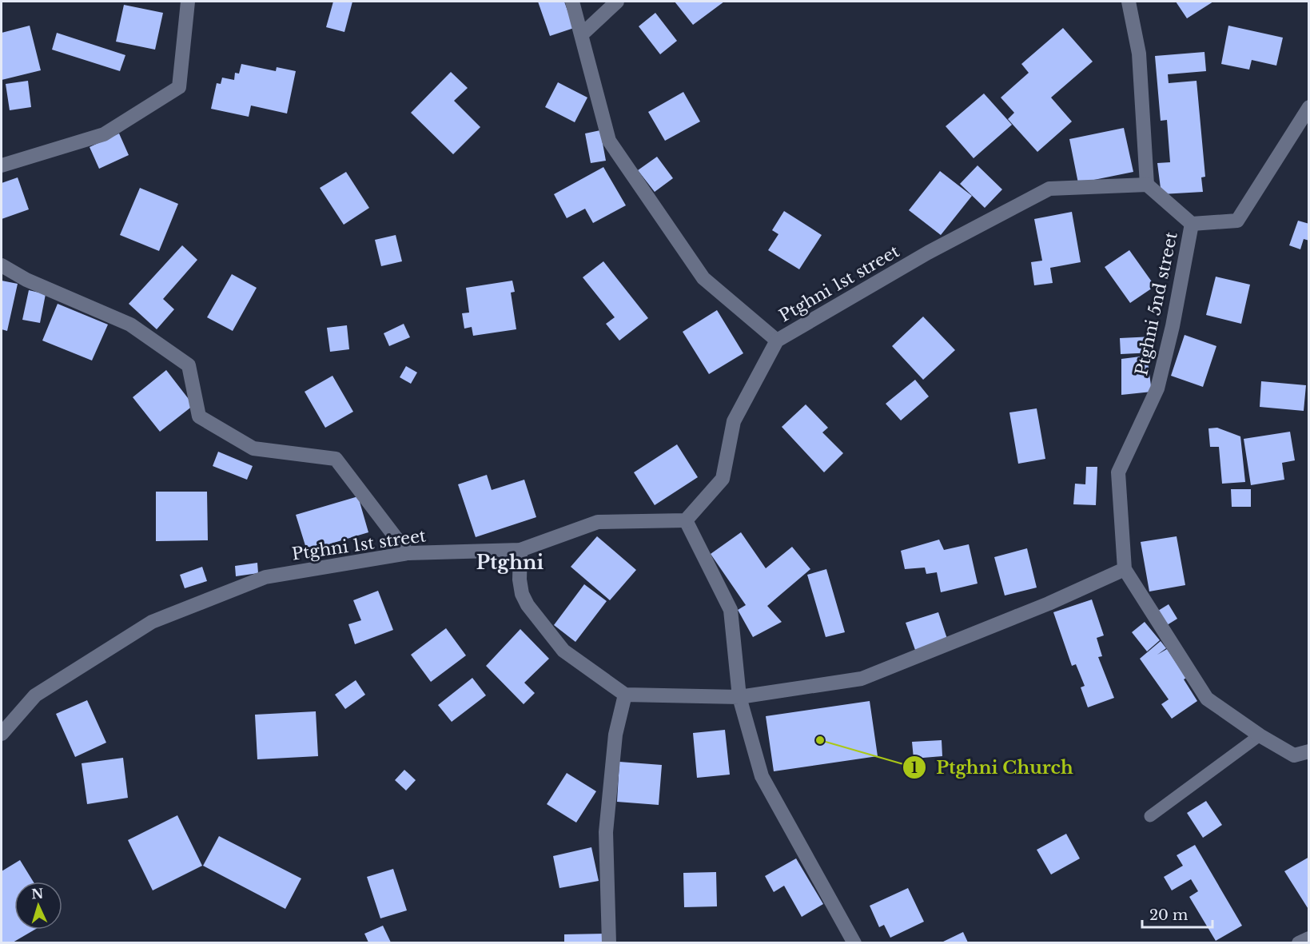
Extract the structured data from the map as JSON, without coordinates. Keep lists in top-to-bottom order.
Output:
{
  "streets": {
    "street": ["Ptghni 1st street", "Ptghni 5nd street"]
  },
  "districts": ["Ptghni"],
  "places": ["Ptghni Church"],
  "scale_bar": "20 m",
  "north": "top"
}
